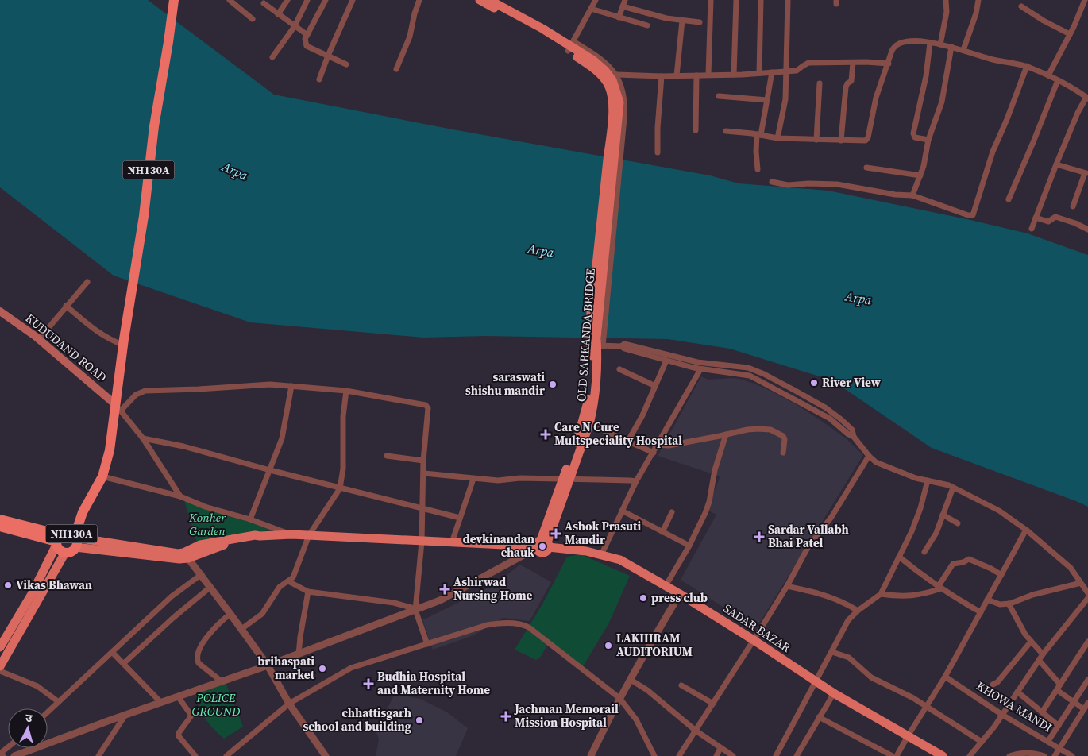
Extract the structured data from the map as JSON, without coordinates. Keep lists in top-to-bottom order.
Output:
{
  "streets": {
    "highway": ["NH130A"],
    "main road": ["OLD SARKANDA BRIDGE", "KUDUDAND ROAD", "SADAR BAZAR"],
    "street": ["KHOWA MANDI"]
  },
  "crossings": [
    ["NH130A", "KUDUDAND ROAD"],
    ["OLD SARKANDA BRIDGE", "SADAR BAZAR"]
  ],
  "water": ["Arpa"],
  "parks": ["Konher Garden", "POLICE GROUND"],
  "places": {
    "other": [
      "River View",
      "saraswati shishu mandir",
      "devkinandan chauk",
      "Vikas Bhawan",
      "press club",
      "LAKHIRAM AUDITORIUM",
      "brihaspati market",
      "chhattisgarh school and building"
    ],
    "health": [
      "Care N Cure Multspeciality Hospital",
      "Ashok Prasuti Mandir",
      "Sardar Vallabh Bhai Patel",
      "Ashirwad Nursing Home",
      "Budhia Hospital and Maternity Home",
      "Jachman Memorail Mission Hospital"
    ]
  },
  "north": "top"
}
